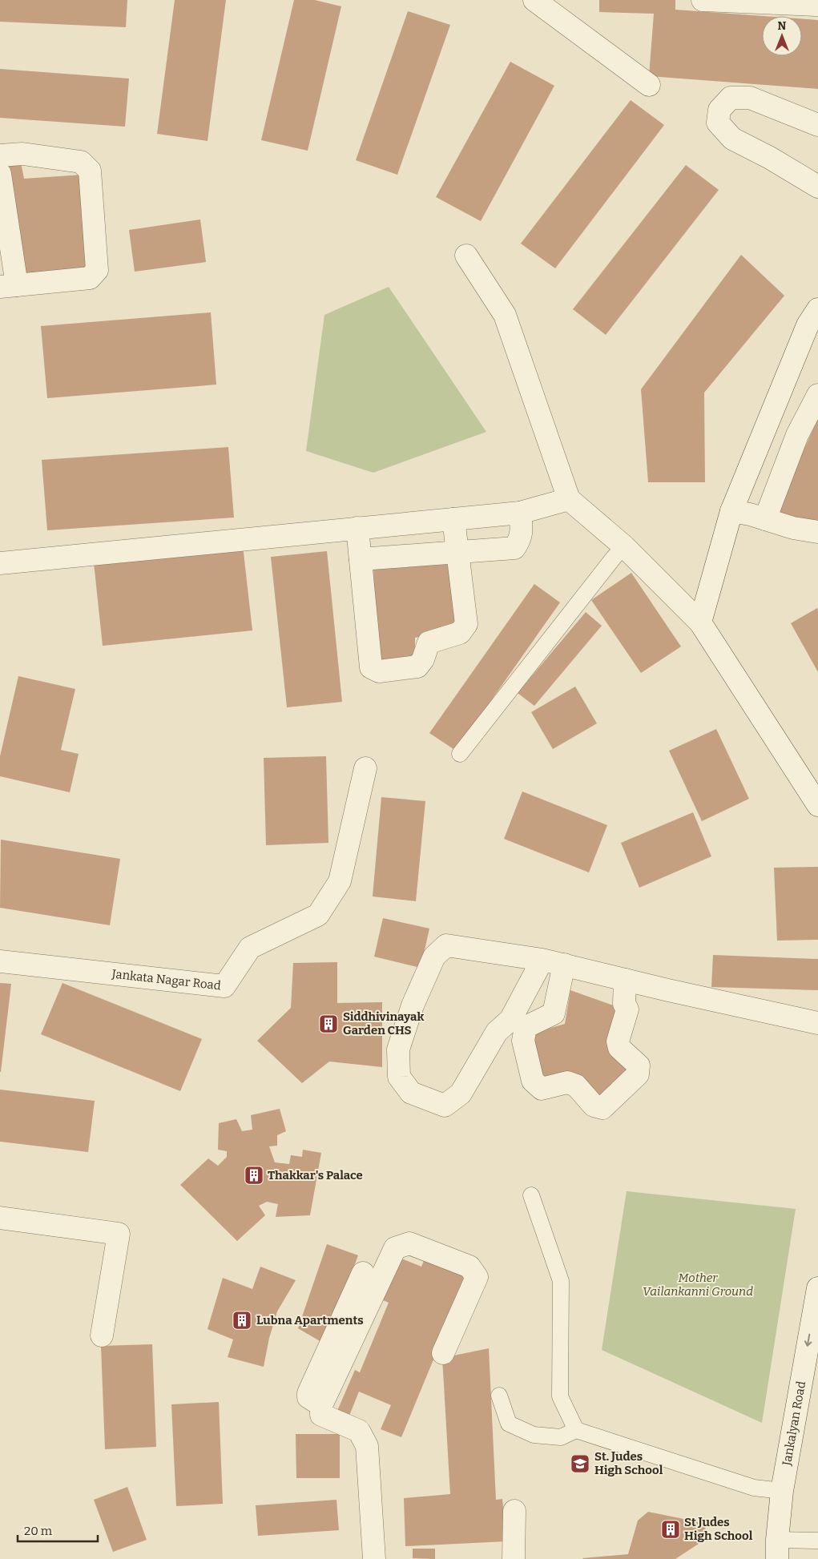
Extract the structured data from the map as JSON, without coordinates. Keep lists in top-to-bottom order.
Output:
{
  "streets": {
    "street": ["Jankata Nagar Road", "Jankalyan Road"]
  },
  "one_way": ["Jankalyan Road"],
  "parks": ["Mother Vailankanni Ground"],
  "places": {
    "building": [
      "Siddhivinayak Garden CHS",
      "Thakkar's Palace",
      "Lubna Apartments",
      "St Judes High School"
    ],
    "school or university": ["St. Judes High School"]
  },
  "scale_bar": "20 m",
  "north": "top"
}
